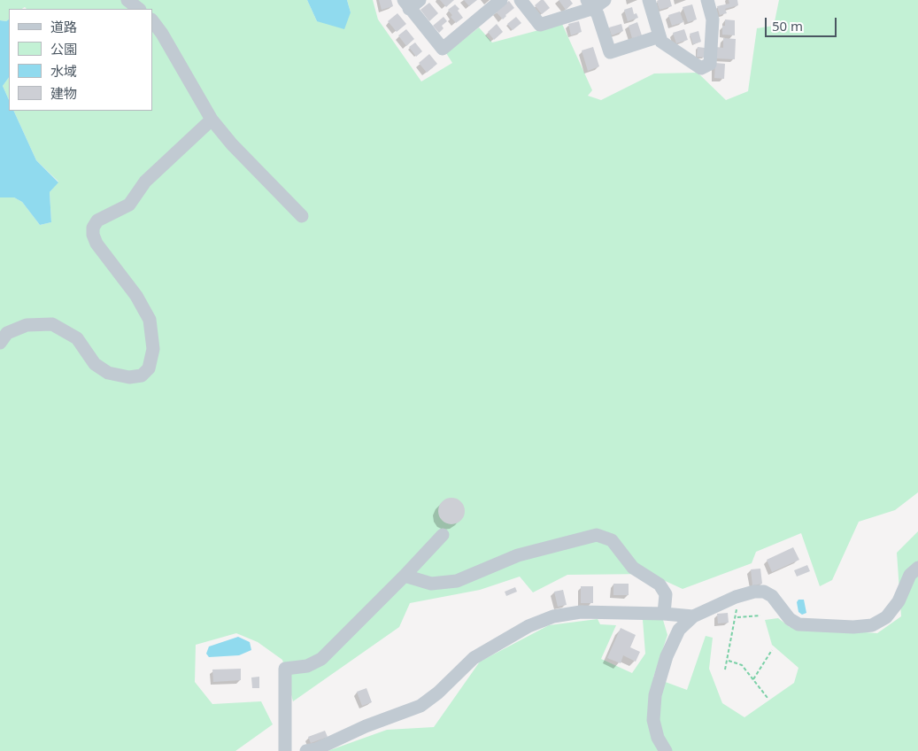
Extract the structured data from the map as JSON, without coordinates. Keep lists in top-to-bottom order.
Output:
{
  "legend": [
    "道路",
    "公園",
    "水域",
    "建物"
  ],
  "scale_bar": "50 m"
}
